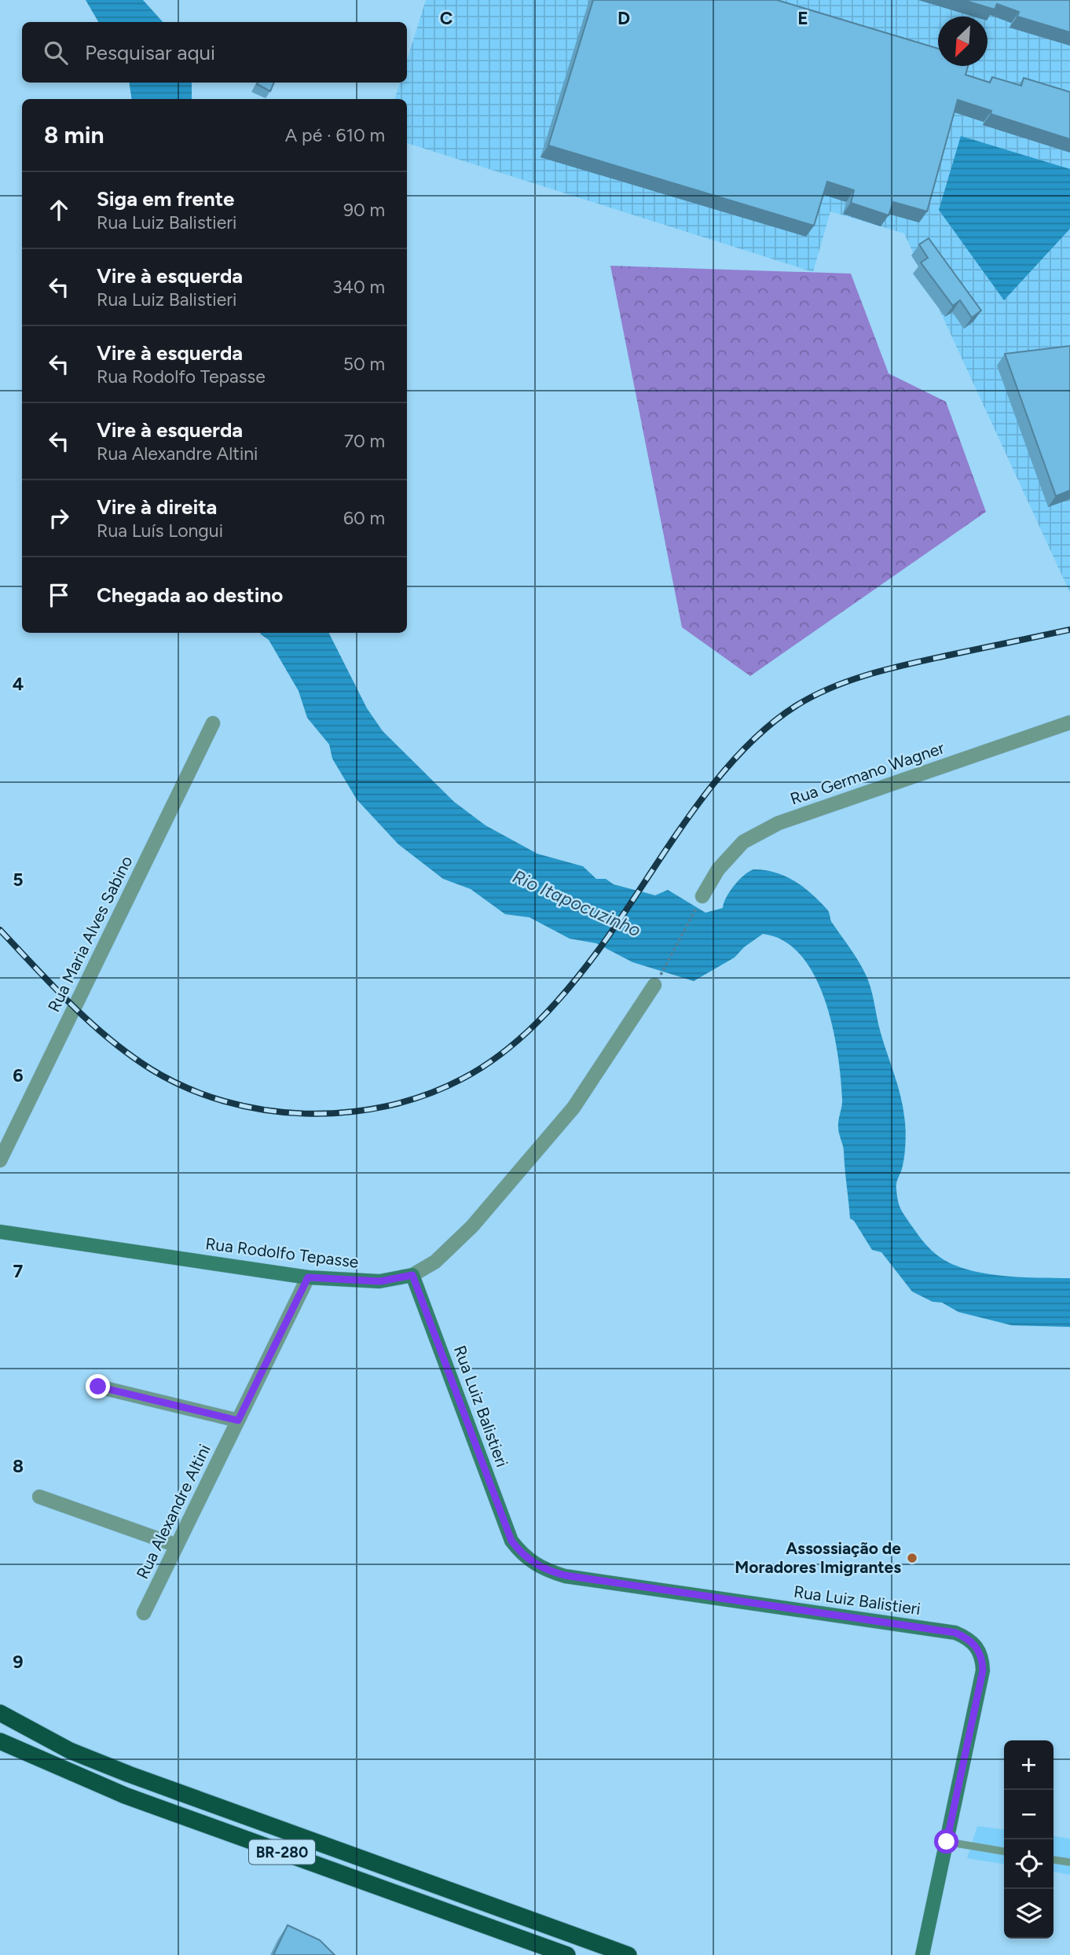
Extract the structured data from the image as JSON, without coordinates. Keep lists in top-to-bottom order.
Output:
{
  "streets": {
    "highway": ["BR-280"],
    "street": [
      "Rua Germano Wagner",
      "Rua Maria Alves Sabino",
      "Rua Rodolfo Tepasse",
      "Rua Luiz Balistieri",
      "Rua Alexandre Altini"
    ]
  },
  "crossings": [
    ["Rua Rodolfo Tepasse", "Rua Luiz Balistieri"],
    ["Rua Rodolfo Tepasse", "Rua Alexandre Altini"]
  ],
  "water": ["Rio Itapocuzinho"],
  "places": ["Assossiação de Moradores Imigrantes"],
  "north": "bottom left",
  "page": {
    "search": "Pesquisar aqui",
    "heading": ["8 min", "A pé · 610 m"],
    "list": [
      ["Siga em frente", "Rua Luiz Balistieri", "90 m"],
      ["Vire à esquerda", "Rua Luiz Balistieri", "340 m"],
      ["Vire à esquerda", "Rua Rodolfo Tepasse", "50 m"],
      ["Vire à esquerda", "Rua Alexandre Altini", "70 m"],
      ["Vire à direita", "Rua Luís Longui", "60 m"],
      "Chegada ao destino"
    ],
    "map_buttons": ["+", "−"]
  },
  "grid": {
    "columns": ["C", "D", "E"],
    "rows": [
      "4",
      "5",
      "6",
      "7",
      "8",
      "9"
    ]
  }
}
